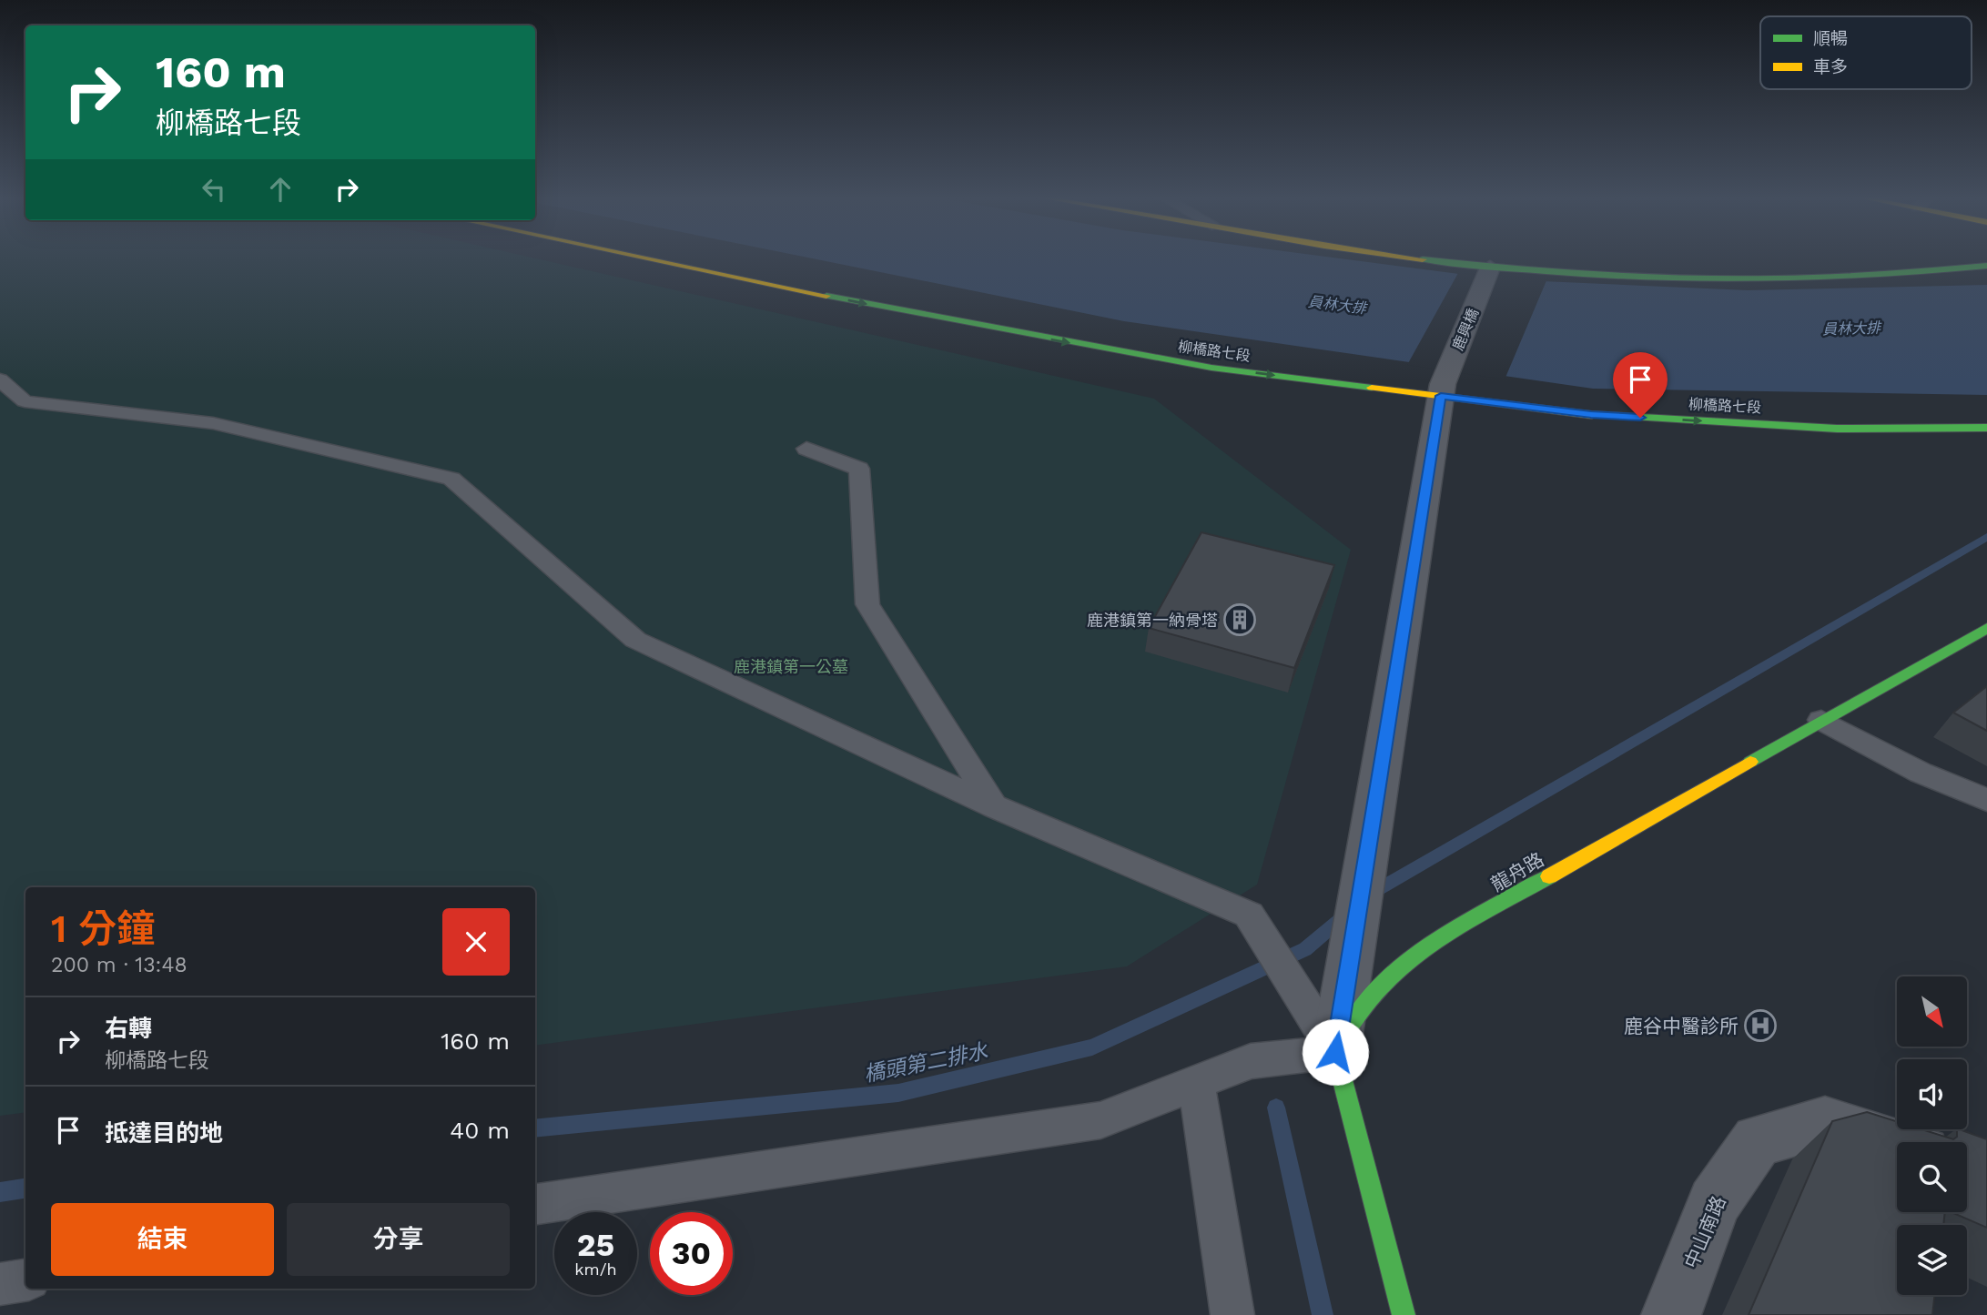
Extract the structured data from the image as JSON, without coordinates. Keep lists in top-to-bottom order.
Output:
{
  "streets": {
    "main road": ["柳橋路七段", "龍舟路"],
    "street": ["鹿興橋", "中山南路"]
  },
  "crossings": [
    ["鹿興橋", "柳橋路七段"],
    ["鹿興橋", "龍舟路"]
  ],
  "one_way": ["柳橋路七段"],
  "water": ["員林大排", "橋頭第二排水"],
  "parks": ["鹿港鎮第一公墓"],
  "places": {
    "building": ["鹿港鎮第一納骨塔"],
    "hospital": ["鹿谷中醫診所"]
  },
  "legend": ["順暢", "車多"],
  "north": "bottom right",
  "page": {
    "turn": ["160 m", "柳橋路七段"],
    "heading": ["1 分鐘", "200 m · 13:48"],
    "list": [
      {
        "name": "右轉",
        "note": "柳橋路七段",
        "value": "160 m"
      },
      {
        "name": "抵達目的地",
        "value": "40 m"
      }
    ],
    "buttons": ["結束", "分享"],
    "speed": "25 km/h",
    "limit": "30"
  }
}
